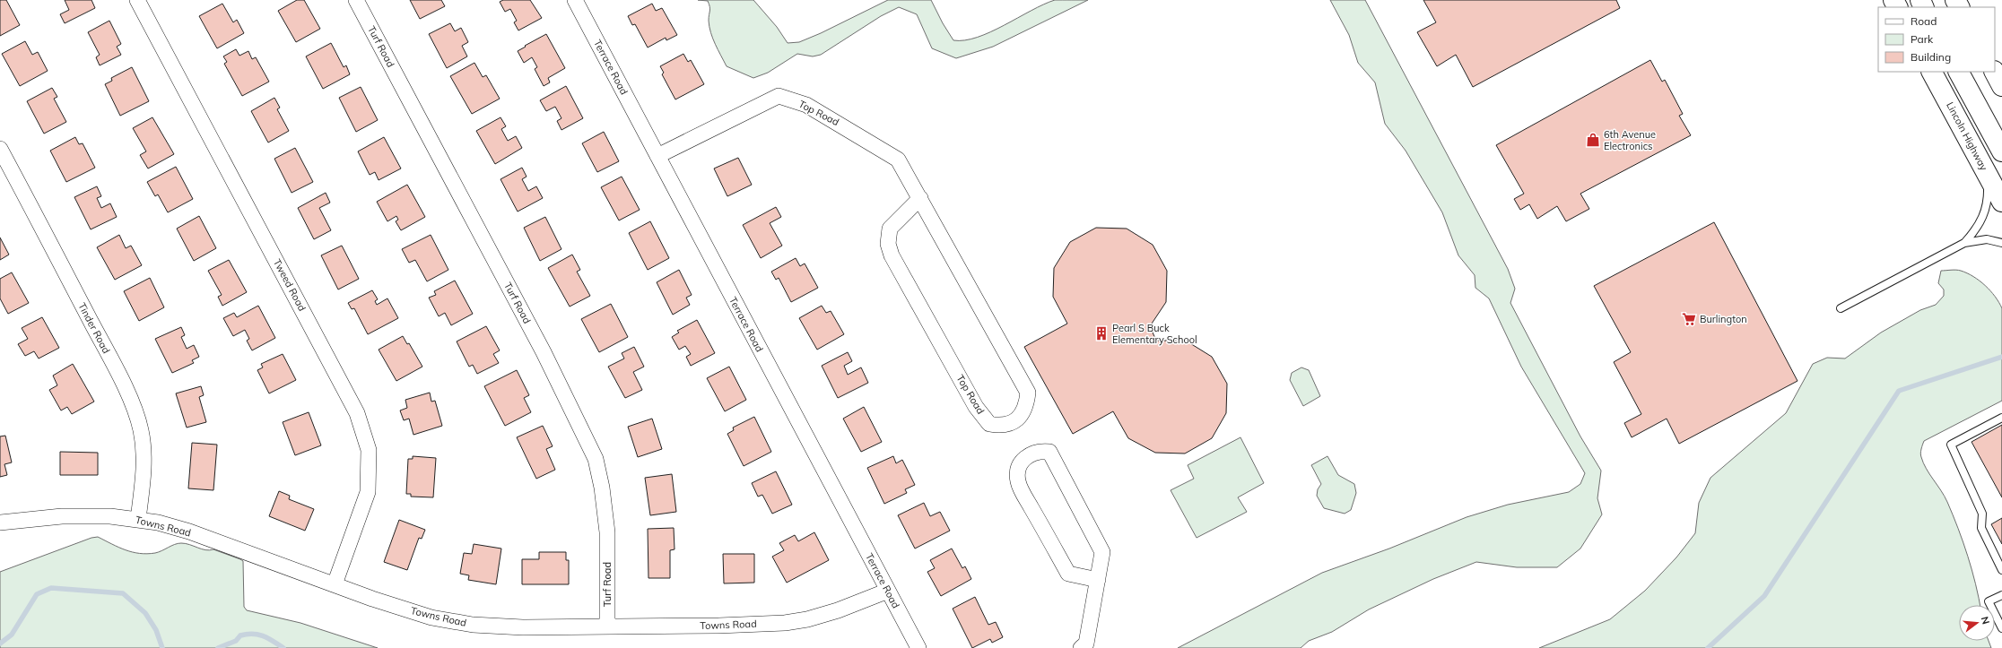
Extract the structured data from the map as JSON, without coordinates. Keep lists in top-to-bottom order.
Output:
{
  "streets": {
    "main road": ["Lincoln Highway"],
    "street": [
      "Turf Road",
      "Terrace Road",
      "Top Road",
      "Tweed Road",
      "Tinder Road",
      "Towns Road"
    ]
  },
  "crossings": [
    ["Turf Road", "Towns Road"],
    ["Terrace Road", "Top Road"],
    ["Terrace Road", "Towns Road"],
    ["Tweed Road", "Towns Road"],
    ["Tinder Road", "Towns Road"]
  ],
  "places": {
    "shop": ["6th Avenue Electronics"],
    "supermarket": ["Burlington"],
    "building": ["Pearl S Buck Elementary School"]
  },
  "legend": ["Road", "Park", "Building"],
  "north": "right"
}
